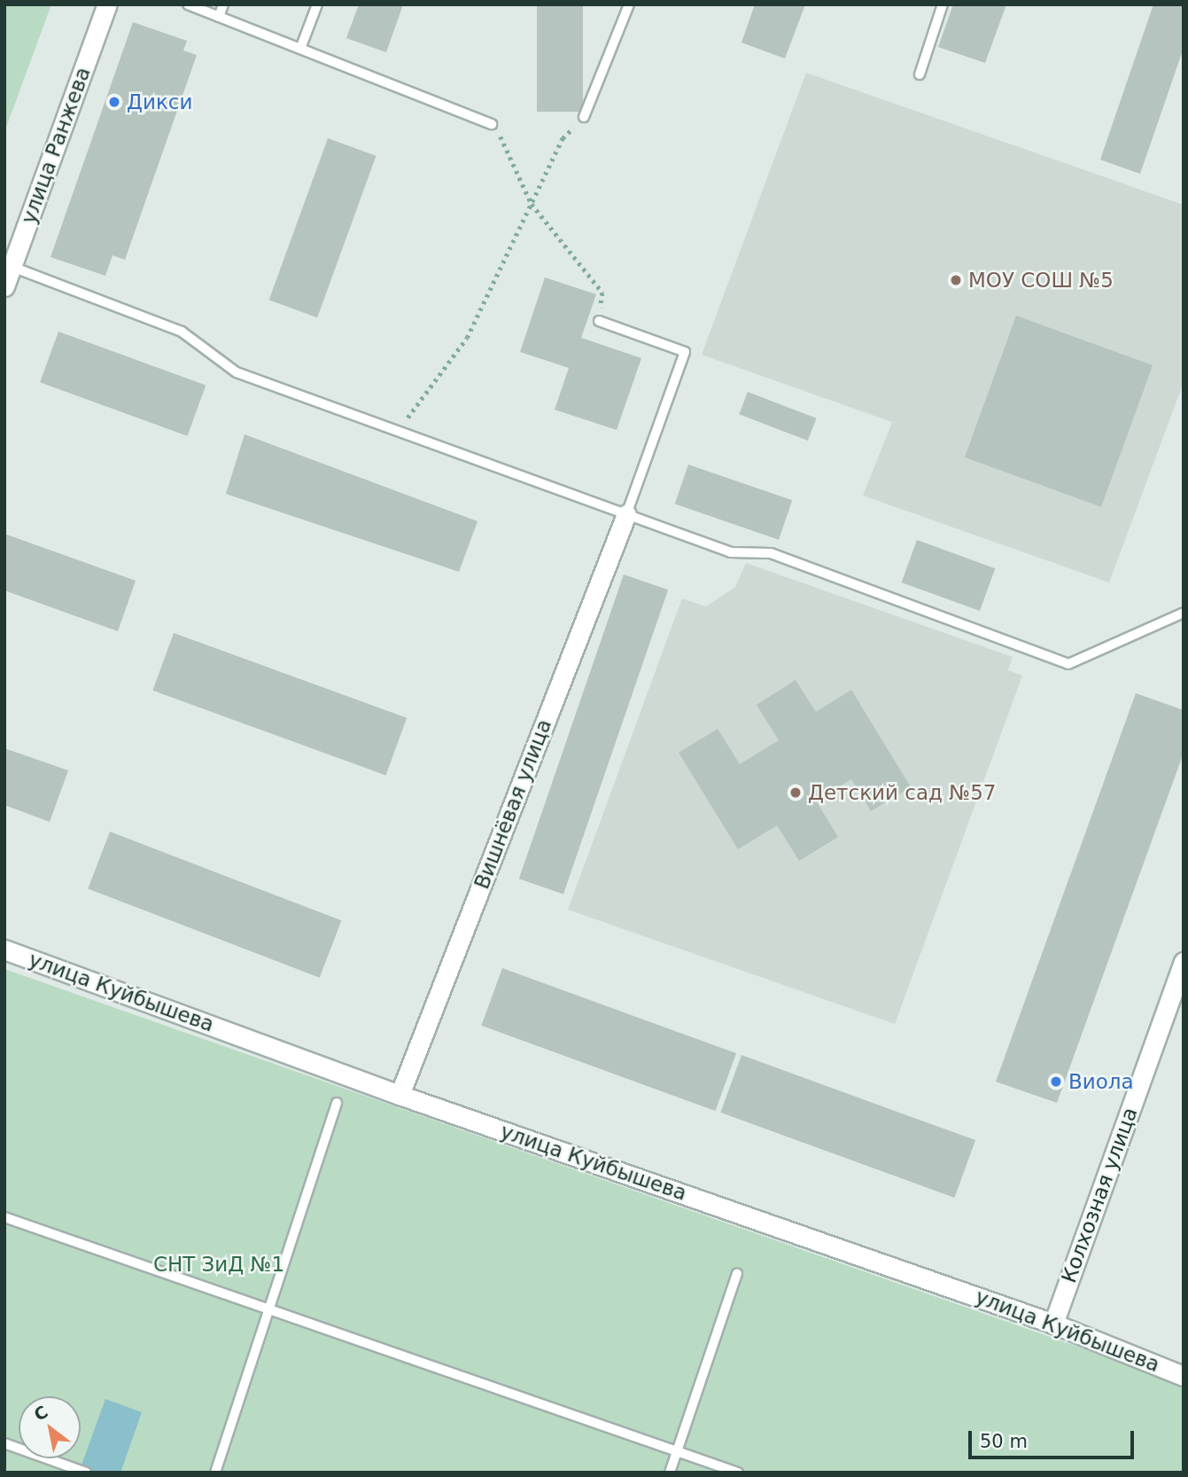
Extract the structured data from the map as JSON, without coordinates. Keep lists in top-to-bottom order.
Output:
{
  "streets": {
    "street": [
      "улица Ранжева",
      "Вишнёвая улица",
      "улица Куйбышева",
      "Колхозная улица"
    ]
  },
  "crossings": [
    ["Вишнёвая улица", "улица Куйбышева"],
    ["улица Куйбышева", "Колхозная улица"]
  ],
  "parks": ["СНТ ЗиД №1"],
  "places": [
    "Дикси",
    "МОУ СОШ №5",
    "Детский сад №57",
    "Виола"
  ],
  "scale_bar": "50 m",
  "north": "top left"
}
